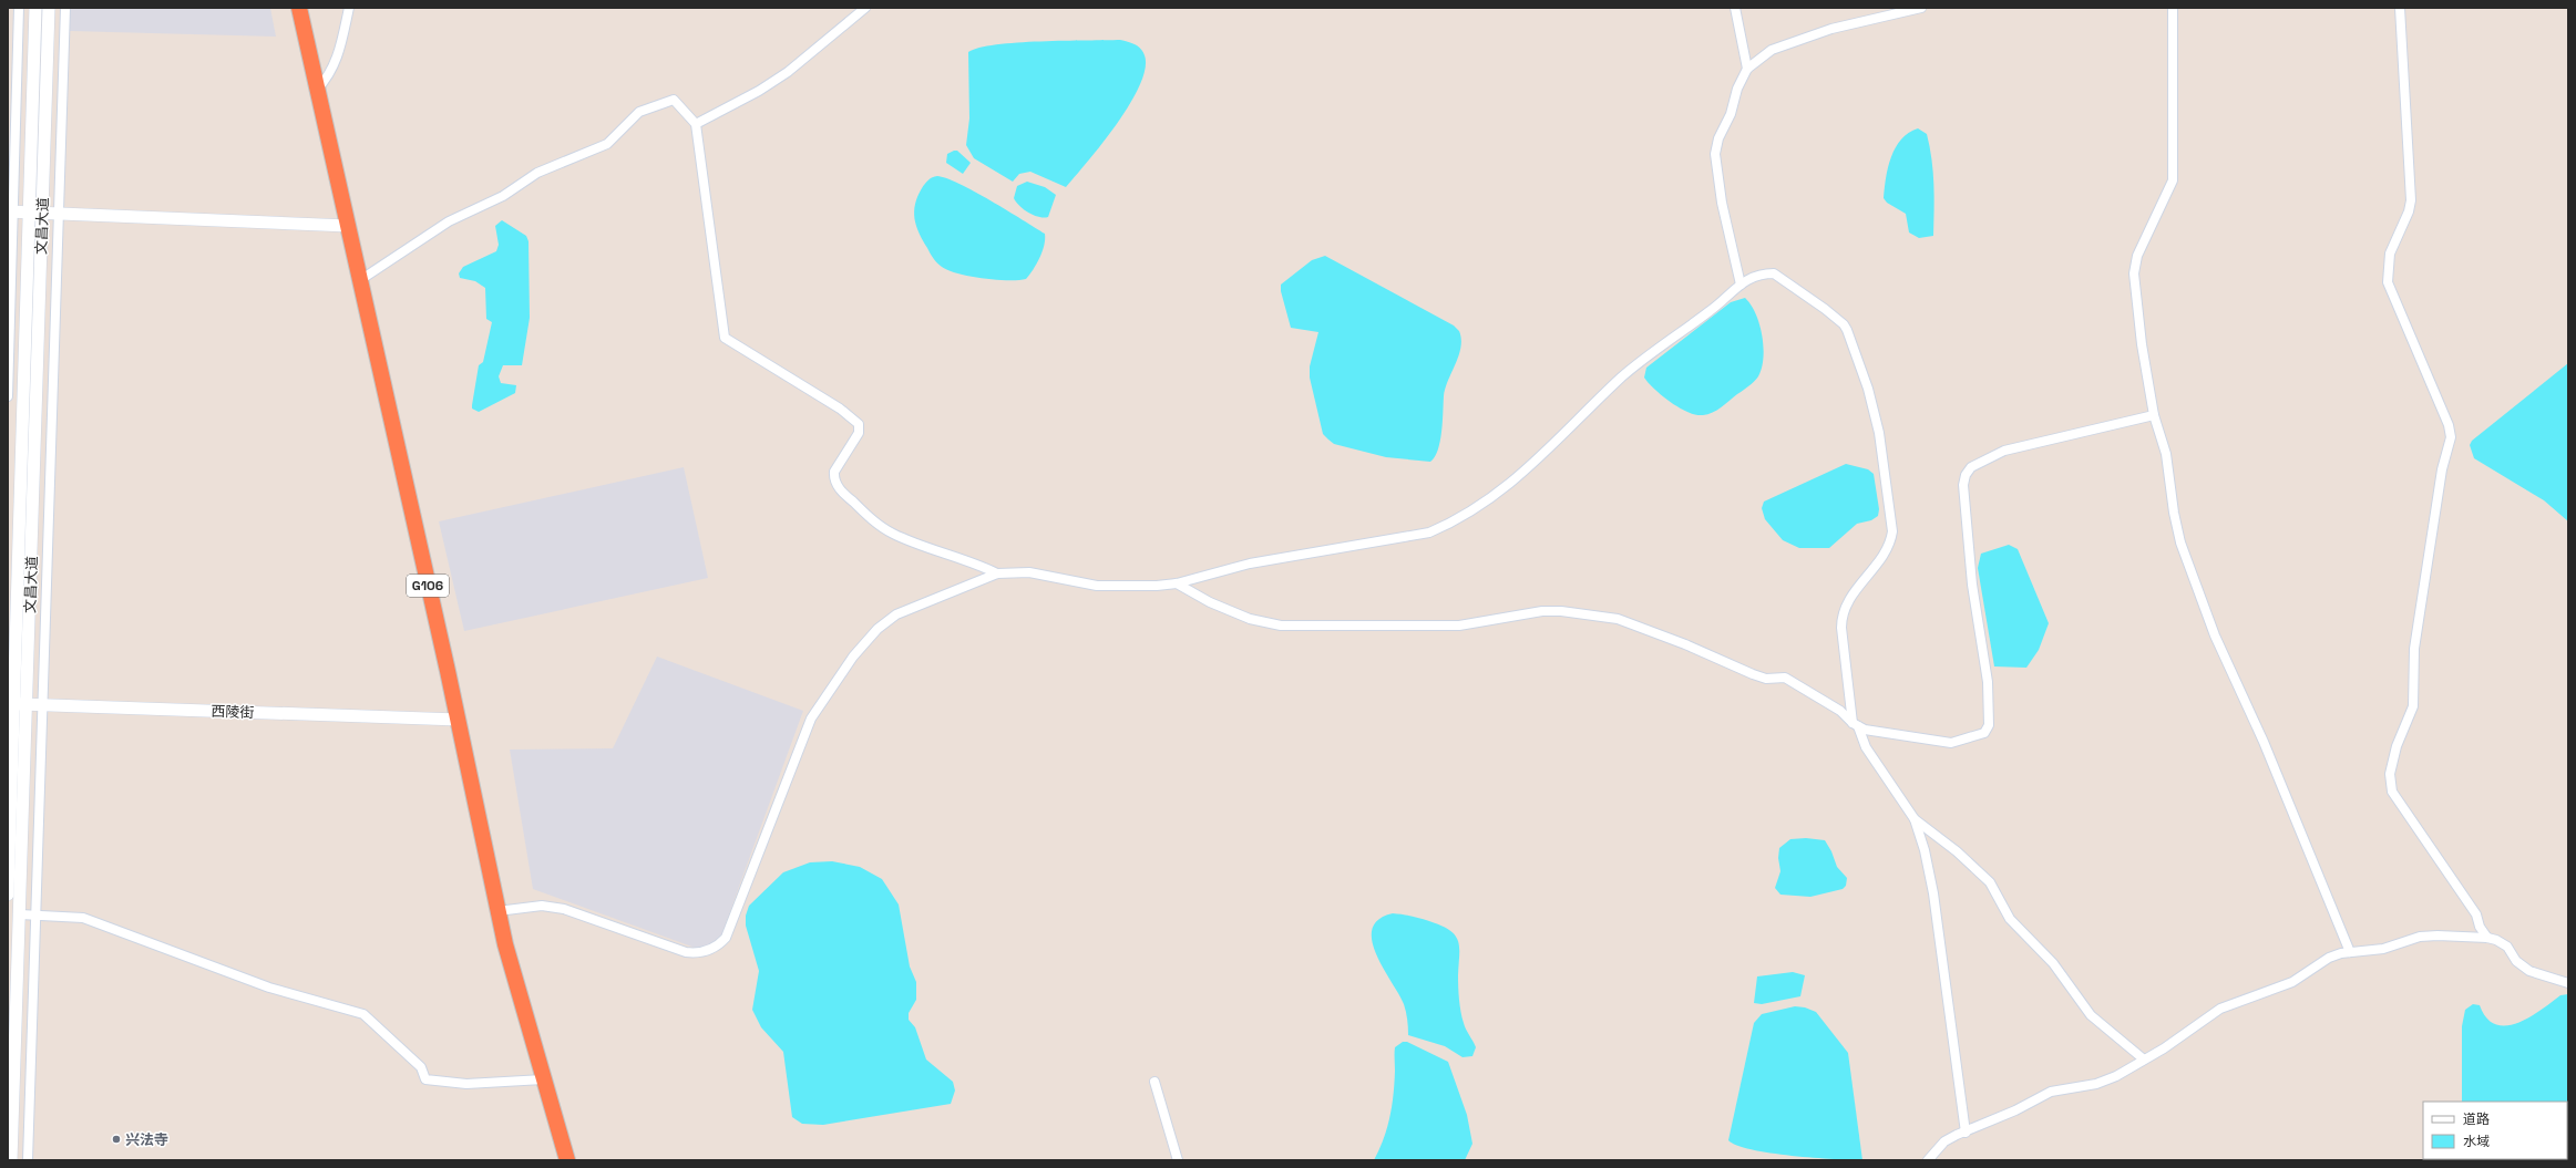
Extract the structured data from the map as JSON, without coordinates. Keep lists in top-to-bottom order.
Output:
{
  "streets": {
    "highway": ["G106"],
    "main road": ["文昌大道", "西陵街"]
  },
  "crossings": [
    ["文昌大道", "西陵街"],
    ["G106", "西陵街"]
  ],
  "places": ["兴法寺"],
  "legend": ["道路", "水域"]
}
